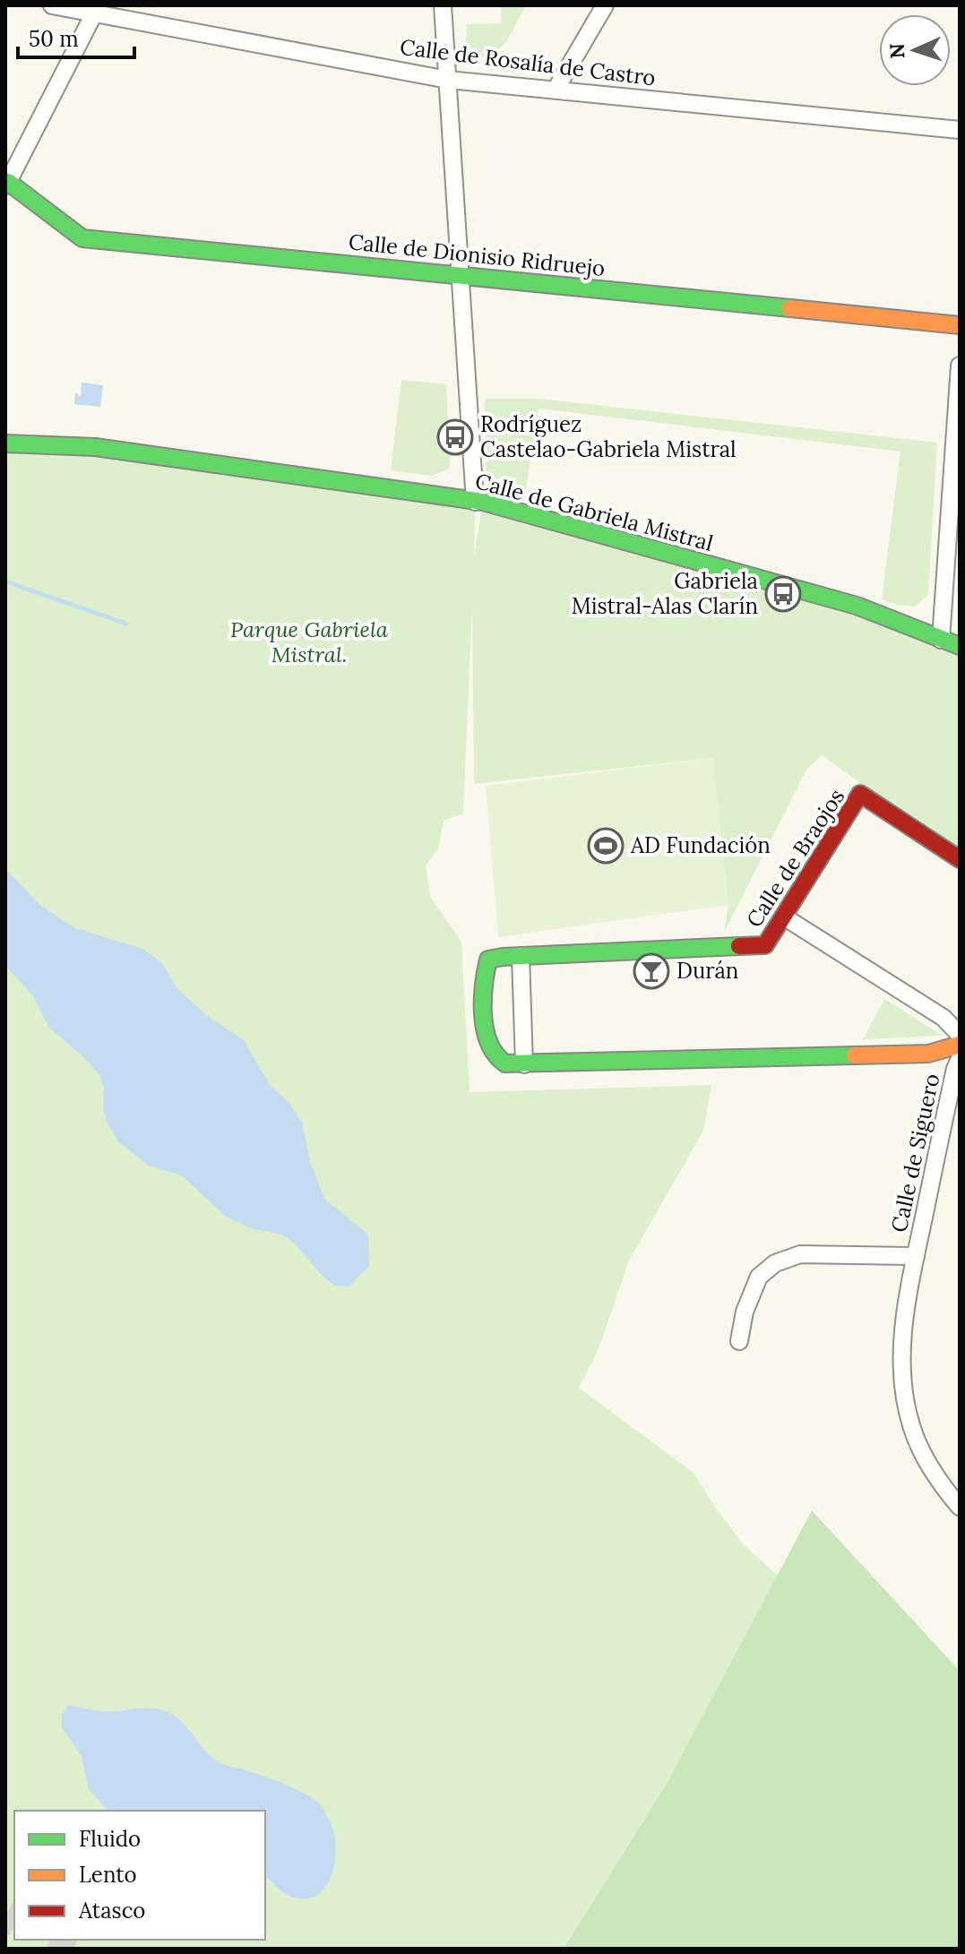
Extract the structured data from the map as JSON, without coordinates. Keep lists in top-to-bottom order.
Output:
{
  "streets": {
    "street": [
      "Calle de Rosalía de Castro",
      "Calle de Dionisio Ridruejo",
      "Calle de Gabriela Mistral",
      "Calle de Braojos",
      "Calle de Siguero"
    ]
  },
  "parks": ["Parque Gabriela Mistral."],
  "places": {
    "bus stop": ["Rodríguez Castelao-Gabriela Mistral", "Gabriela Mistral-Alas Clarín"],
    "sports": ["AD Fundación"],
    "bar": ["Durán"]
  },
  "legend": ["Fluido", "Lento", "Atasco"],
  "scale_bar": "50 m",
  "north": "left"
}
